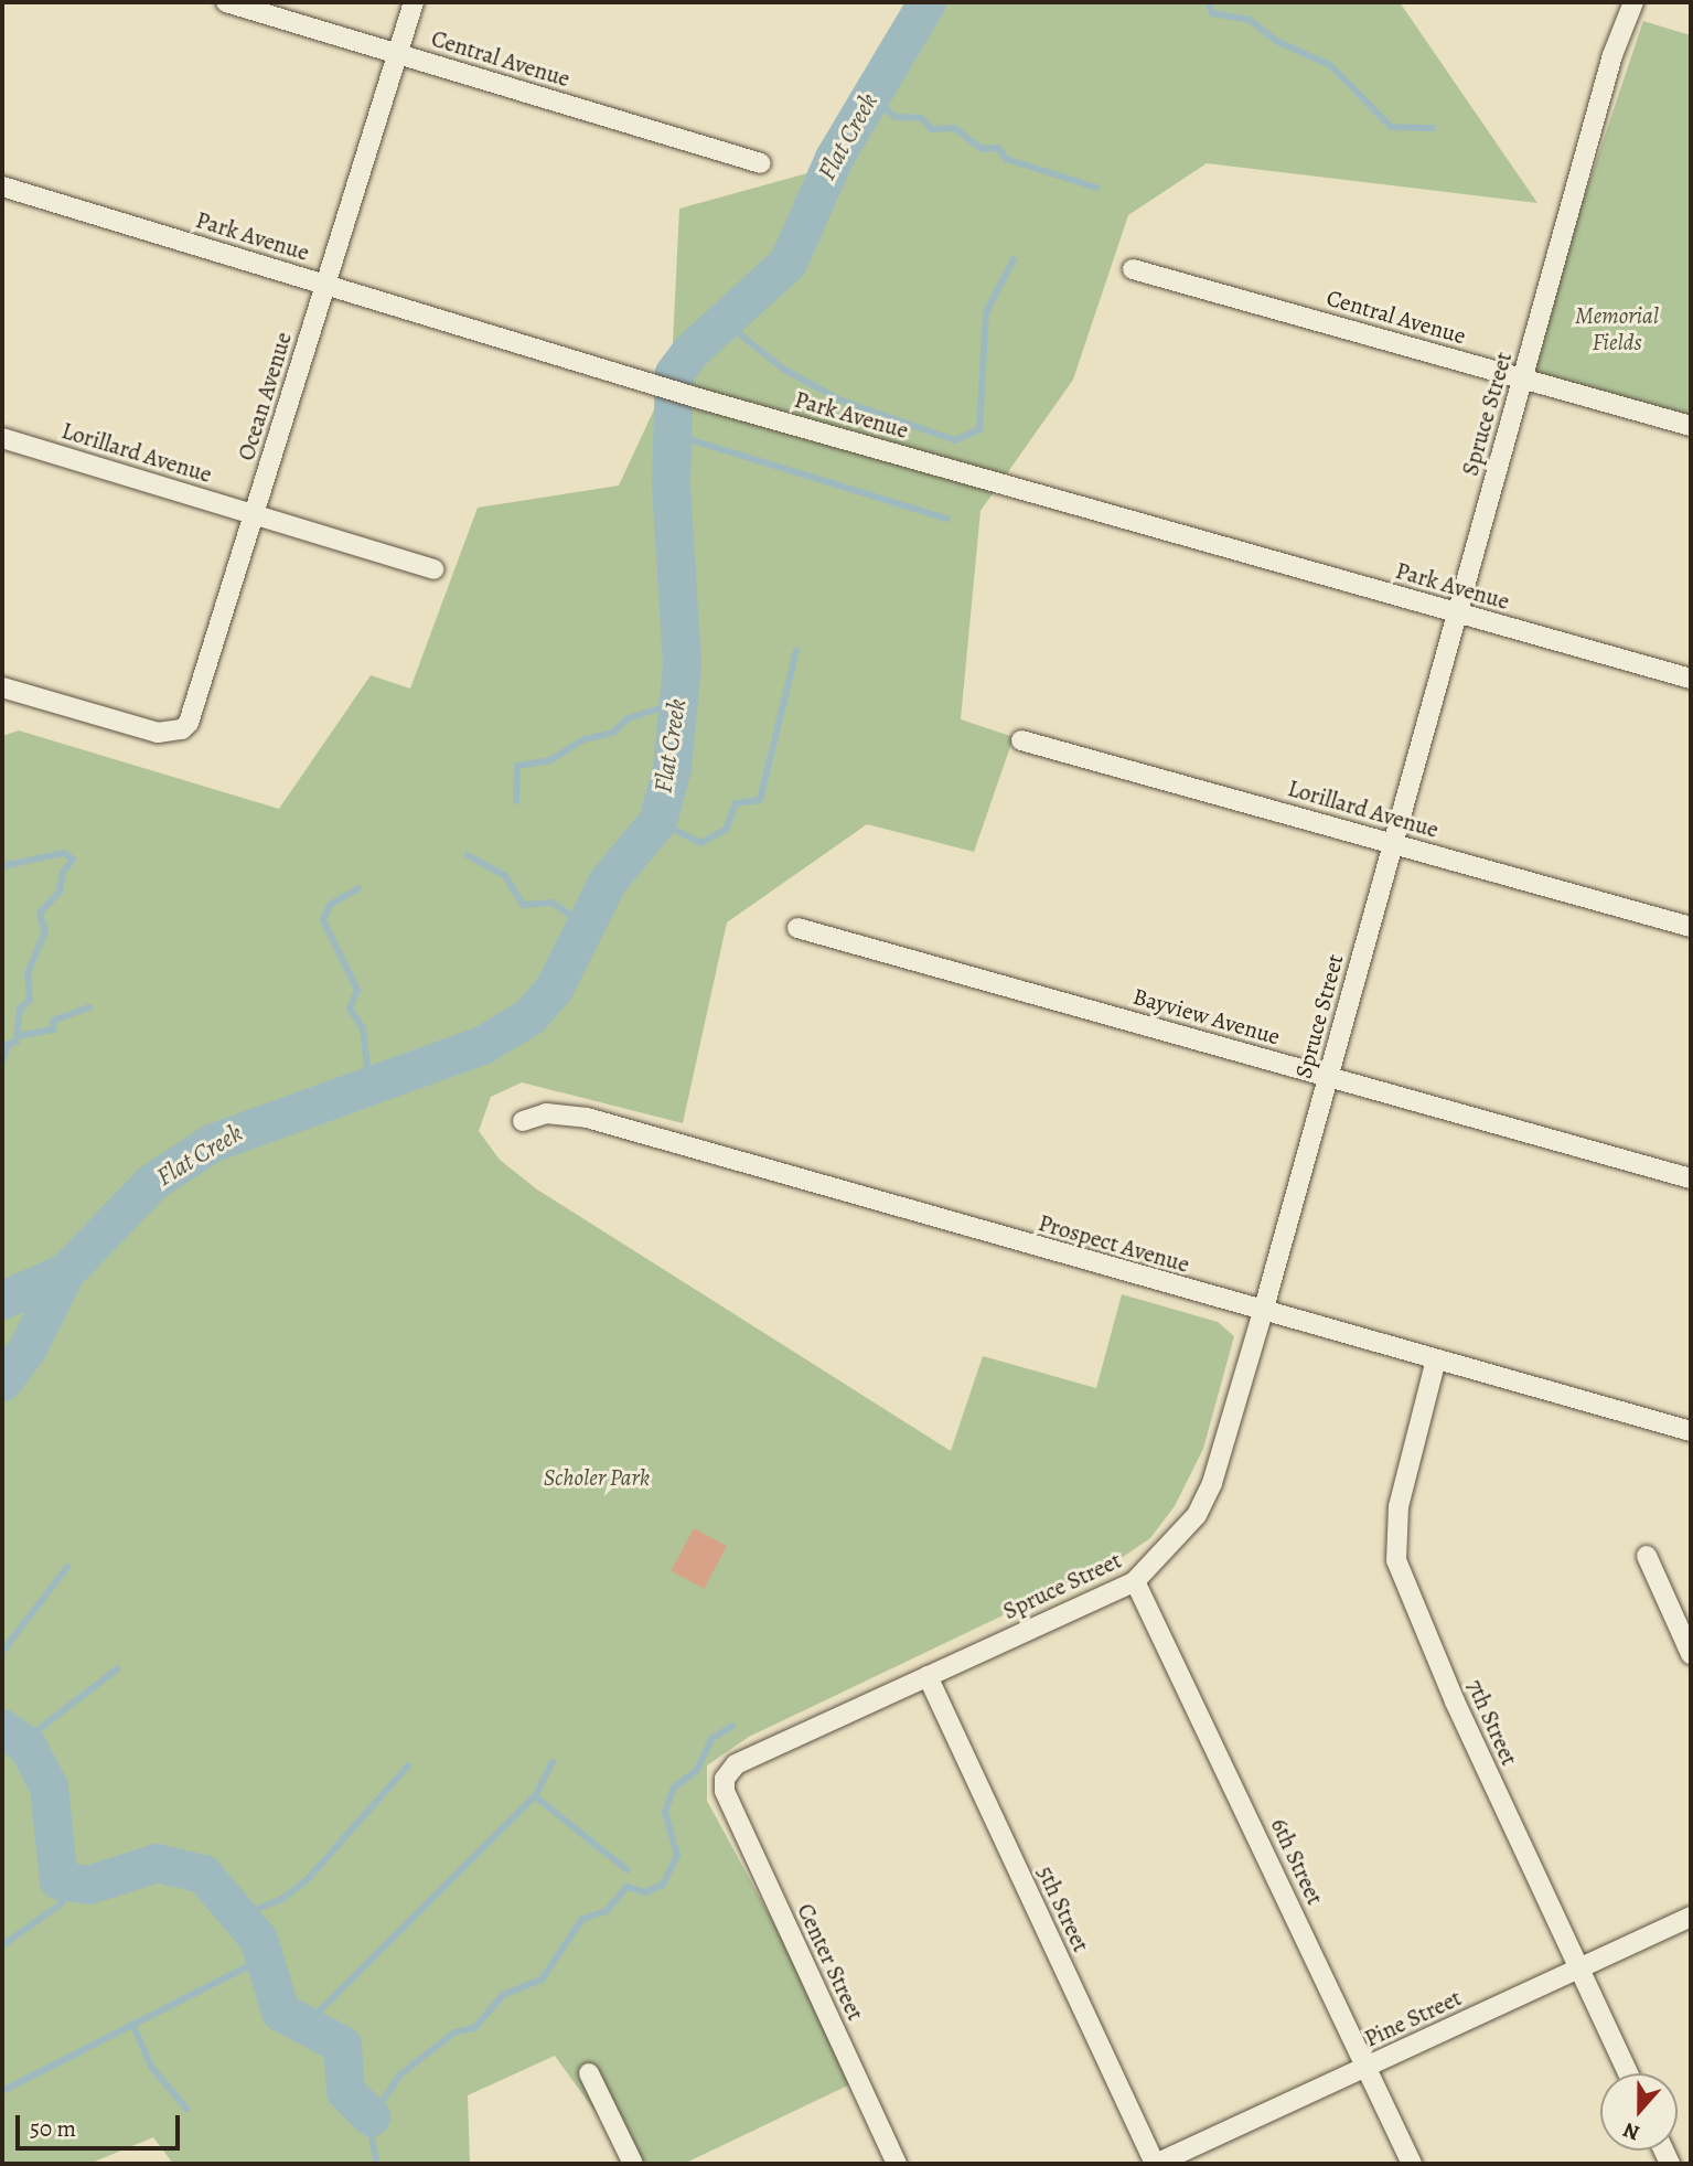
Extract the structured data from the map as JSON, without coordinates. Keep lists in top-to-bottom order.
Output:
{
  "streets": {
    "street": [
      "Central Avenue",
      "Park Avenue",
      "Ocean Avenue",
      "Spruce Street",
      "Lorillard Avenue",
      "Bayview Avenue",
      "Prospect Avenue",
      "7th Street",
      "6th Street",
      "5th Street",
      "Center Street",
      "Pine Street"
    ]
  },
  "crossings": [
    ["Central Avenue", "Ocean Avenue"],
    ["Central Avenue", "Spruce Street"],
    ["Park Avenue", "Ocean Avenue"],
    ["Park Avenue", "Spruce Street"],
    ["Ocean Avenue", "Lorillard Avenue"],
    ["Spruce Street", "Lorillard Avenue"],
    ["Spruce Street", "Bayview Avenue"],
    ["Spruce Street", "Prospect Avenue"],
    ["Spruce Street", "6th Street"],
    ["Spruce Street", "5th Street"],
    ["Spruce Street", "Center Street"],
    ["Prospect Avenue", "7th Street"],
    ["7th Street", "Pine Street"],
    ["6th Street", "Pine Street"],
    ["5th Street", "Pine Street"]
  ],
  "water": ["Flat Creek"],
  "parks": ["Memorial Fields", "Scholer Park"],
  "scale_bar": "50 m",
  "north": "bottom"
}
